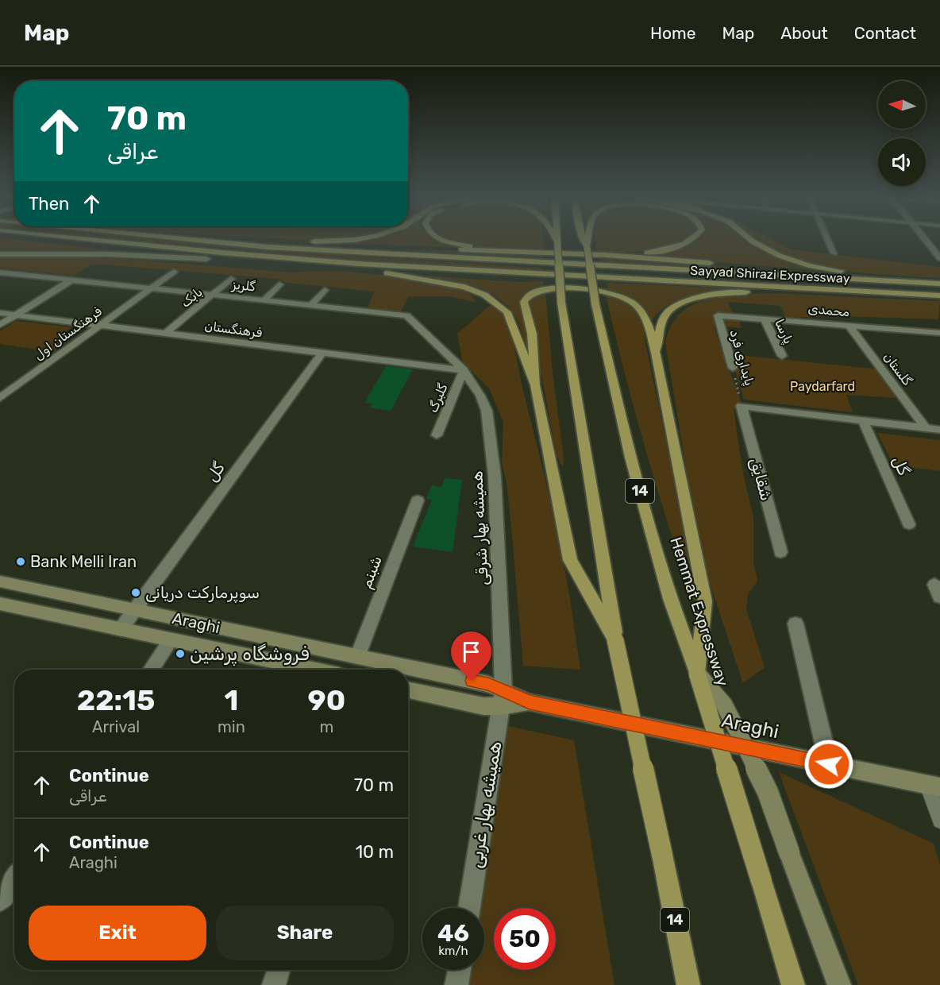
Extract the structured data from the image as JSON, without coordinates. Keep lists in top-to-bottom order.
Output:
{
  "streets": {
    "highway": ["Sayyad Shirazi Expressway", "14", "Hemmat Expressway"],
    "main road": ["Araghi"],
    "street": [
      "گلریز",
      "بابک",
      "محمدی",
      "فرهنگستان",
      "پارسا",
      "فرهنگستان اول",
      "پایداری فرد",
      "گلستان",
      "گلبرگ",
      "گل",
      "شقایق",
      "همیشه بهار شرقی",
      "شبنم",
      "همیشه بهار غربی"
    ]
  },
  "crossings": [
    ["گلریز", "بابک"],
    ["گلریز", "فرهنگستان"],
    ["گلریز", "فرهنگستان اول"],
    ["گلریز", "گلبرگ"],
    ["گلریز", "همیشه بهار شرقی"],
    ["بابک", "فرهنگستان"],
    ["محمدی", "پارسا"],
    ["محمدی", "پایداری فرد"],
    ["محمدی", "گلستان"],
    ["فرهنگستان", "فرهنگستان اول"],
    ["فرهنگستان", "گلبرگ"],
    ["فرهنگستان", "گل"],
    ["فرهنگستان", "همیشه بهار شرقی"],
    ["پایداری فرد", "شقایق"],
    ["گلبرگ", "همیشه بهار شرقی"],
    ["گل", "Araghi"],
    ["14", "Hemmat Expressway"],
    ["همیشه بهار شرقی", "Araghi"],
    ["همیشه بهار شرقی", "همیشه بهار غربی"],
    ["شبنم", "Araghi"],
    ["Araghi", "همیشه بهار غربی"]
  ],
  "parks": ["Paydarfard"],
  "places": ["Bank Melli Iran", "سوپرمارکت دریانی", "فروشگاه پرشین"],
  "north": "left",
  "page": {
    "header": "Map",
    "nav": [
      "Home",
      "Map",
      "About",
      "Contact"
    ],
    "turn": ["70 m", "عراقی"],
    "then": "Then",
    "eta": [
      "22:15",
      "Arrival",
      "1",
      "min",
      "90",
      "m"
    ],
    "list": [
      {
        "name": "Continue",
        "note": "عراقی",
        "value": "70 m"
      },
      {
        "name": "Continue",
        "note": "Araghi",
        "value": "10 m"
      }
    ],
    "buttons": ["Exit", "Share"],
    "speed": "46 km/h",
    "limit": "50"
  }
}
